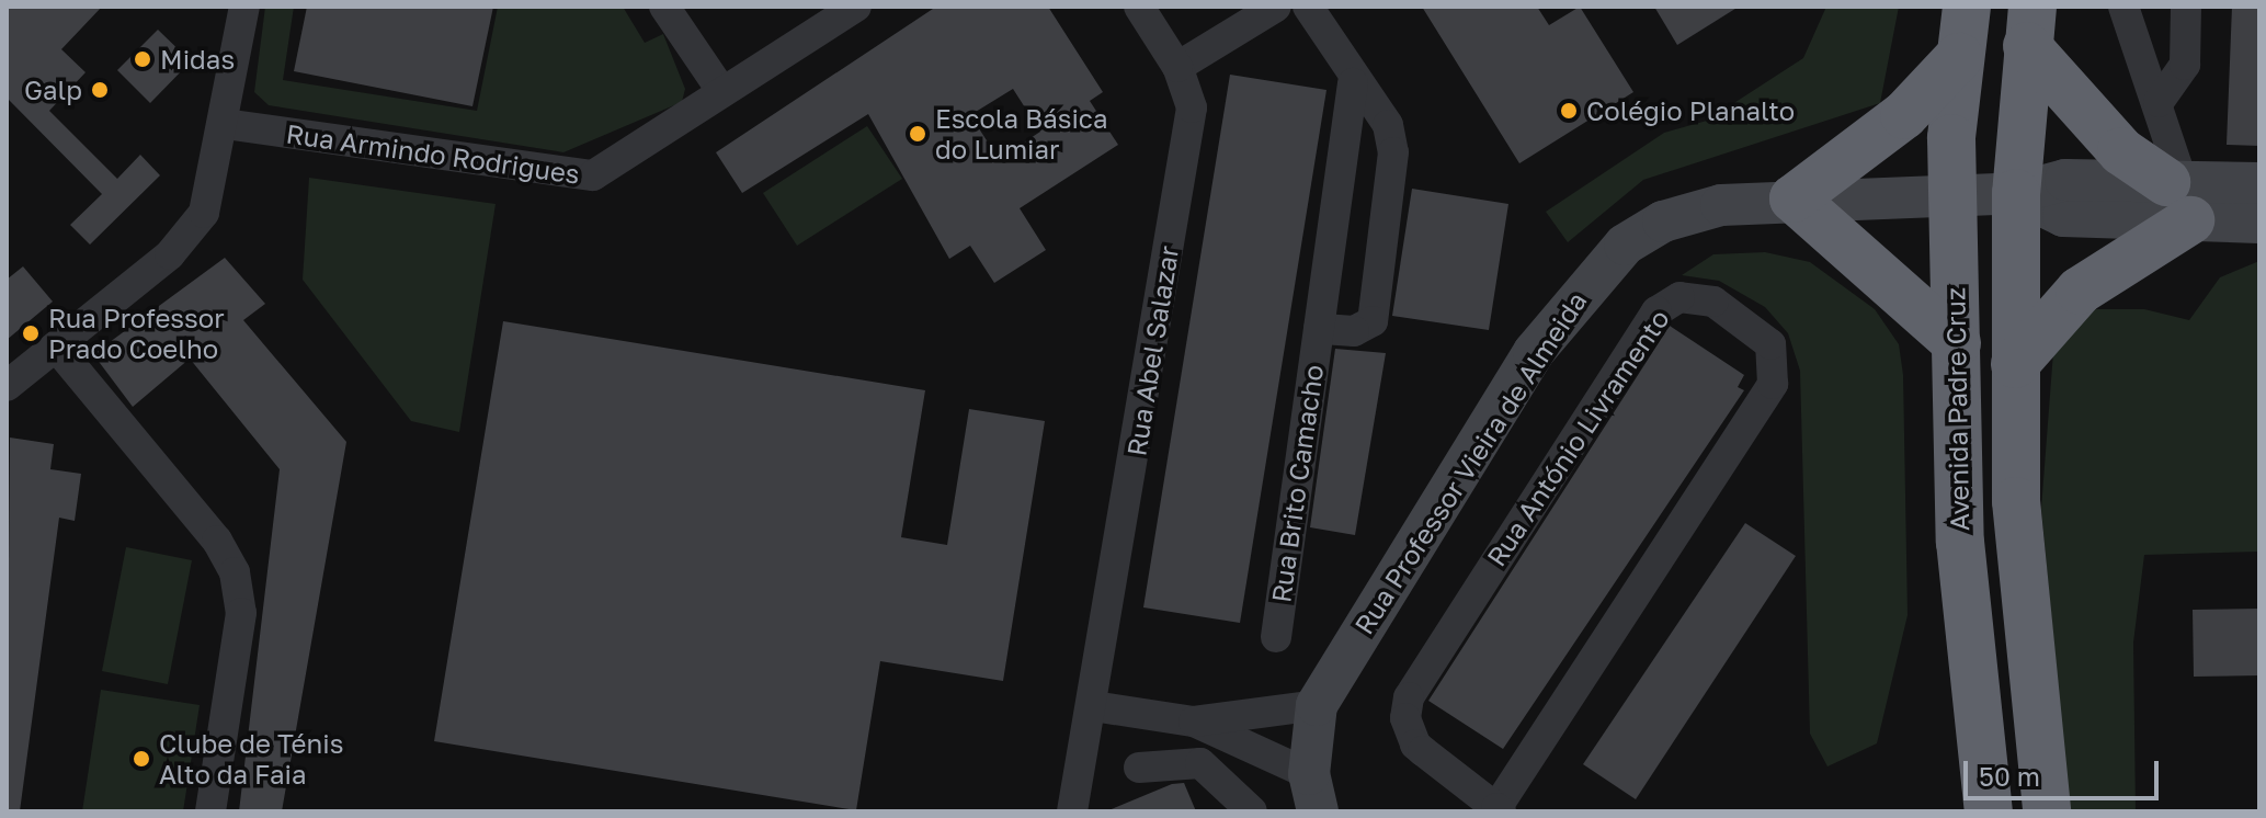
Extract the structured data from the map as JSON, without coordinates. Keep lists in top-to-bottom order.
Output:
{
  "streets": {
    "highway": ["Avenida Padre Cruz"],
    "street": [
      "Rua Armindo Rodrigues",
      "Rua Abel Salazar",
      "Rua António Livramento",
      "Rua Professor Vieira de Almeida",
      "Rua Brito Camacho"
    ]
  },
  "crossings": [
    ["Avenida Padre Cruz", "Rua Professor Vieira de Almeida"]
  ],
  "places": [
    "Midas",
    "Galp",
    "Colégio Planalto",
    "Escola Básica do Lumiar",
    "Rua Professor Prado Coelho",
    "Clube de Ténis Alto da Faia"
  ],
  "scale_bar": "50 m"
}
